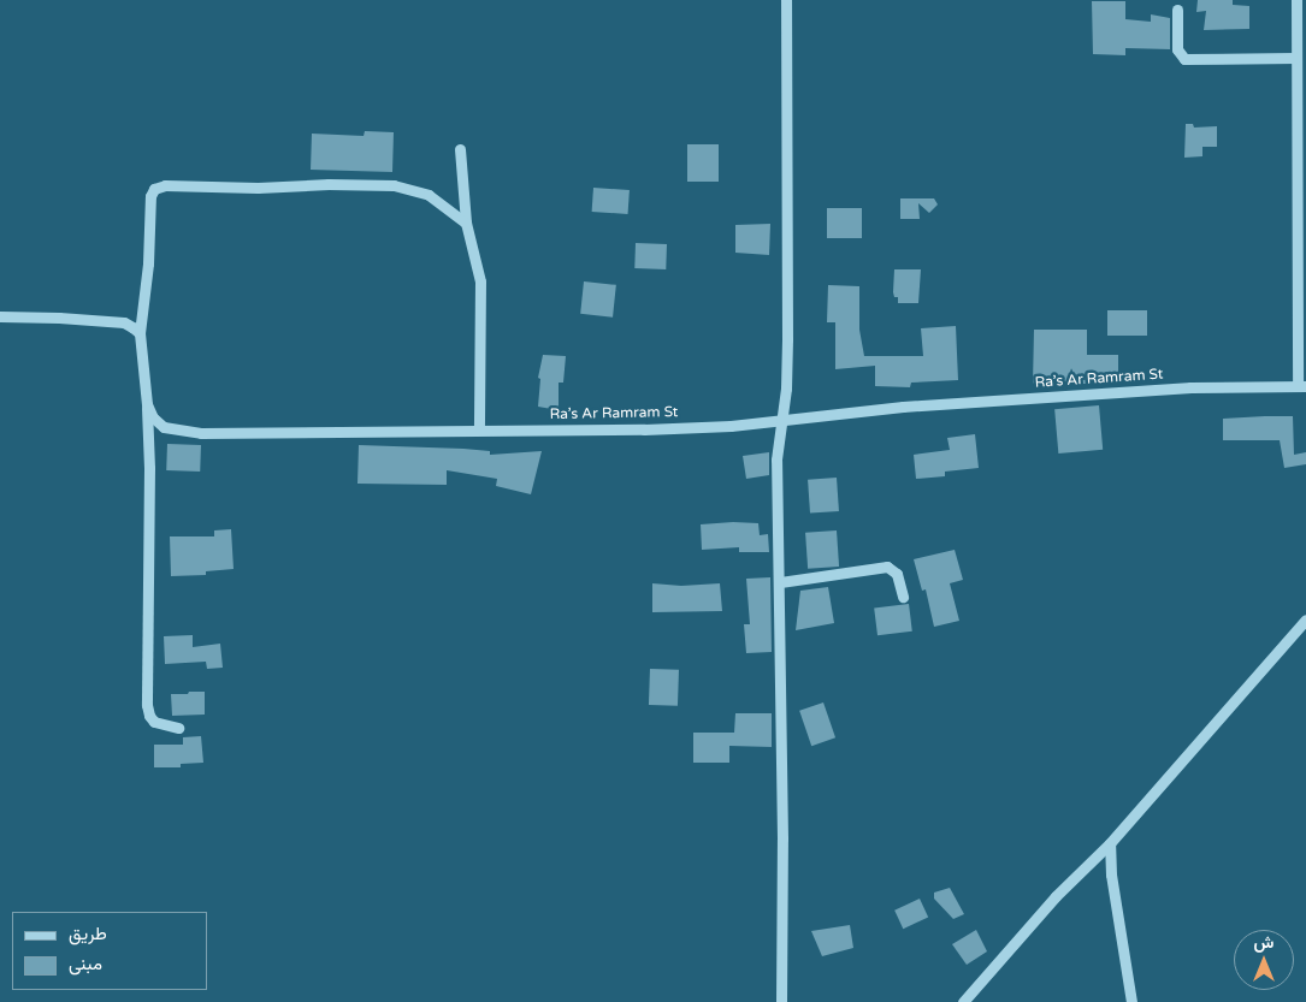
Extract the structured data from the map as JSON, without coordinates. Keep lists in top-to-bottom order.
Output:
{
  "streets": {
    "street": ["Ra’s Ar Ramram St"]
  },
  "legend": ["طريق", "مبنى"],
  "north": "top"
}
